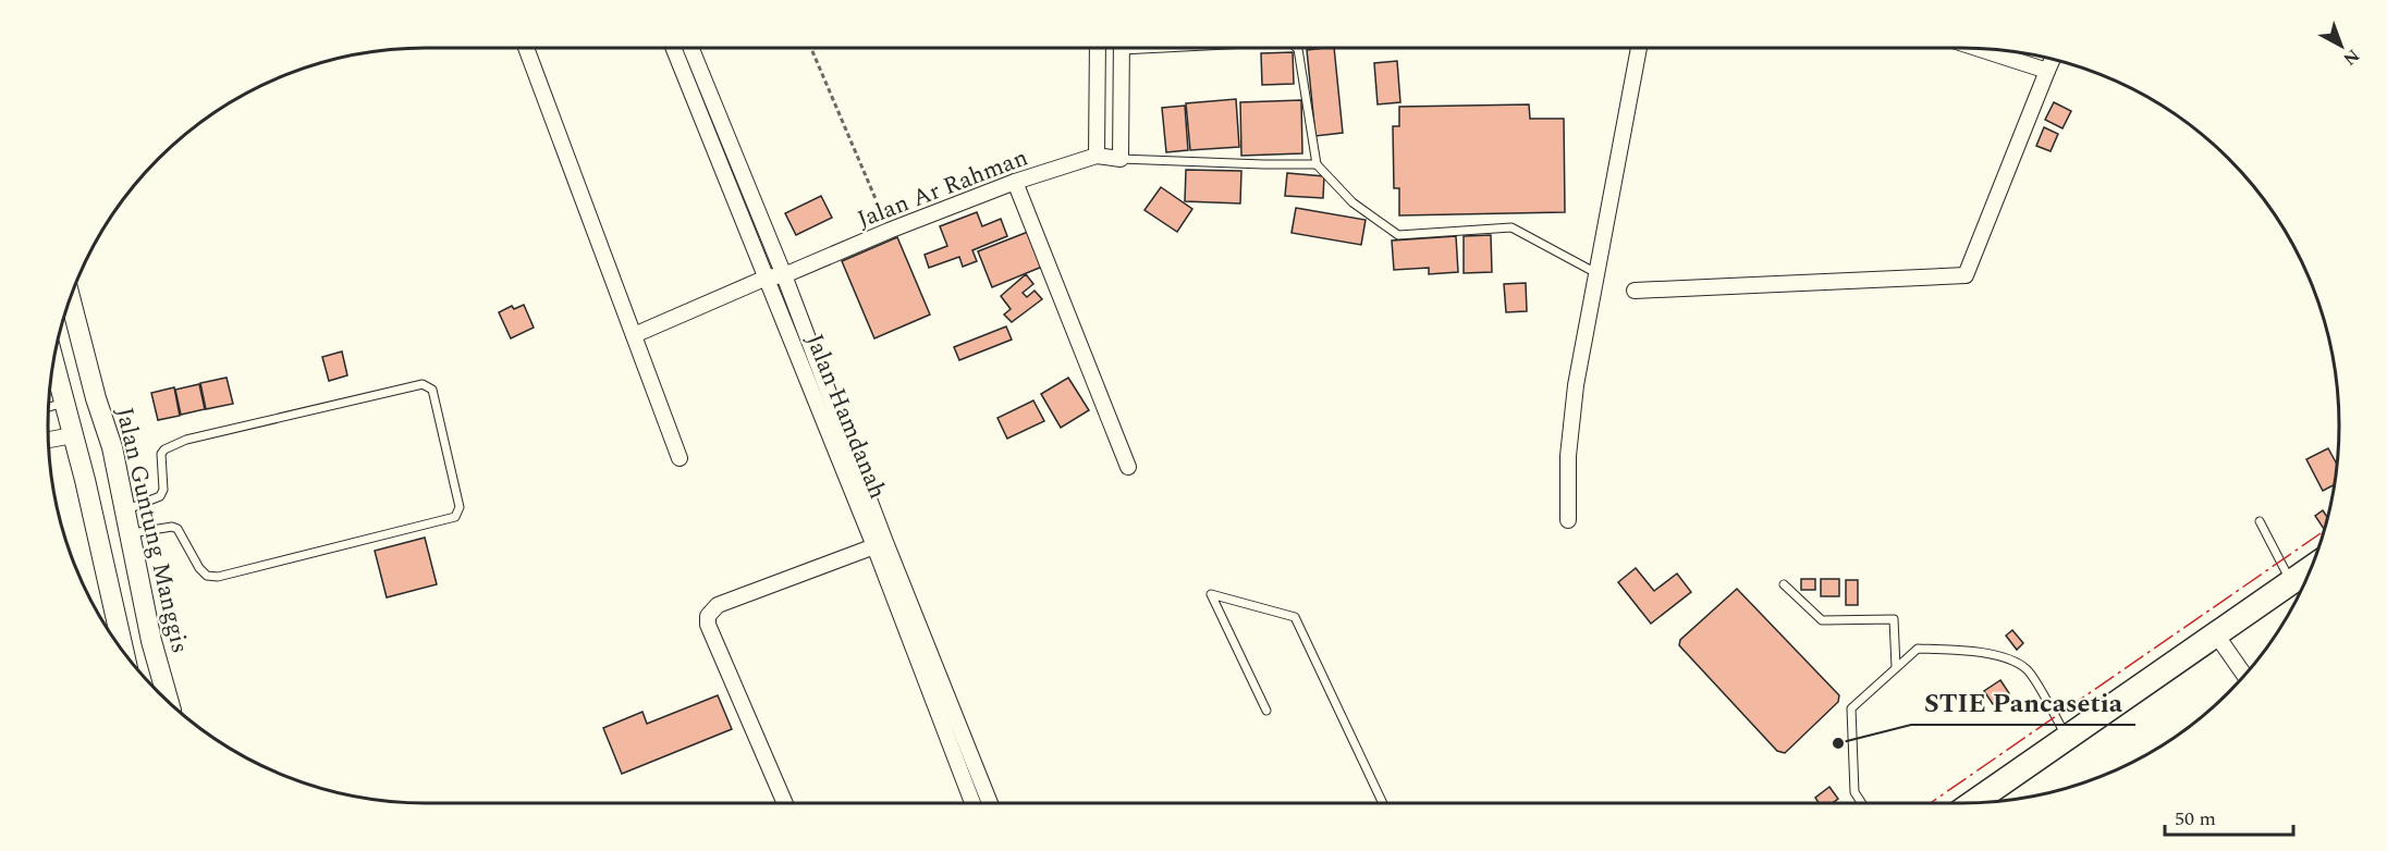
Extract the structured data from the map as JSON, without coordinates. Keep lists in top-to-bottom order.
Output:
{
  "streets": {
    "street": ["Jalan Ar Rahman", "Jalan Hamdanah", "Jalan Guntung Manggis"]
  },
  "crossings": [
    ["Jalan Ar Rahman", "Jalan Hamdanah"]
  ],
  "places": ["STIE Pancasetia"],
  "scale_bar": "50 m",
  "north": "bottom right"
}
